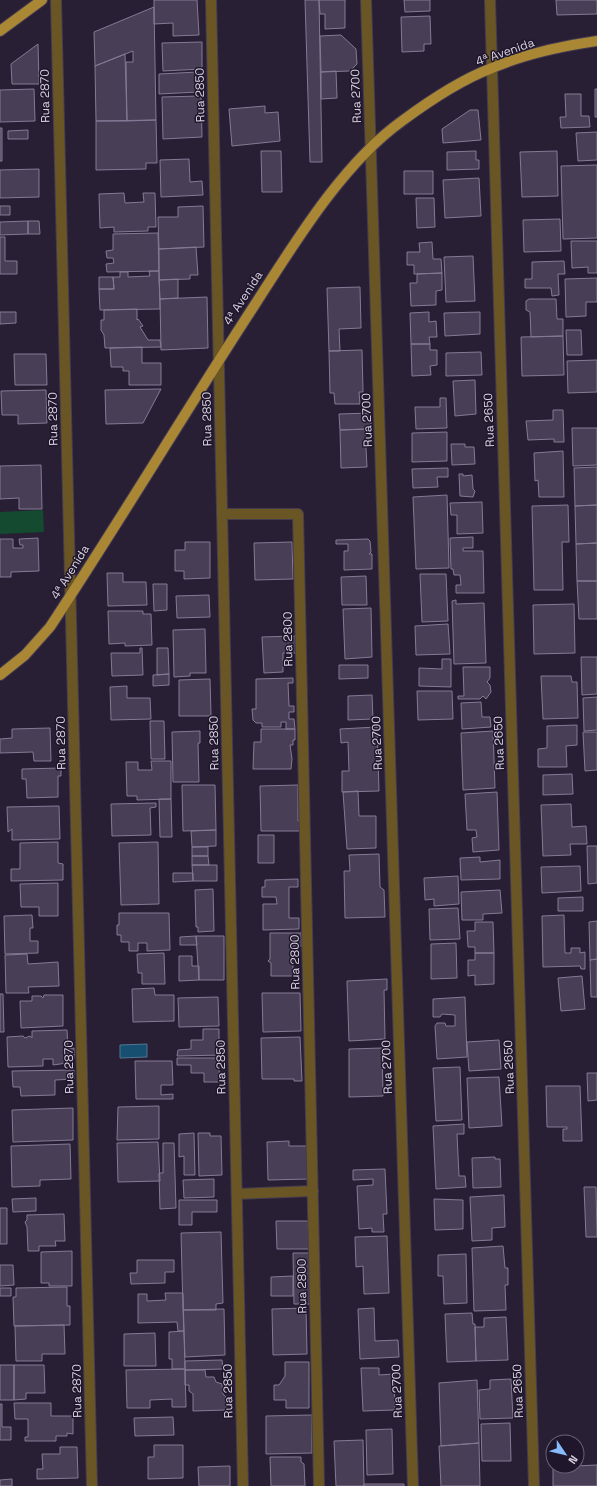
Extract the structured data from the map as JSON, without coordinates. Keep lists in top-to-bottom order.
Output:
{
  "streets": {
    "main road": ["4ª Avenida"],
    "street": [
      "Rua 2850",
      "Rua 2870",
      "Rua 2700",
      "Rua 2650",
      "Rua 2800"
    ]
  },
  "crossings": [
    ["4ª Avenida", "Rua 2850"],
    ["4ª Avenida", "Rua 2870"],
    ["4ª Avenida", "Rua 2700"],
    ["4ª Avenida", "Rua 2650"],
    ["Rua 2850", "Rua 2800"]
  ],
  "north": "bottom right"
}
